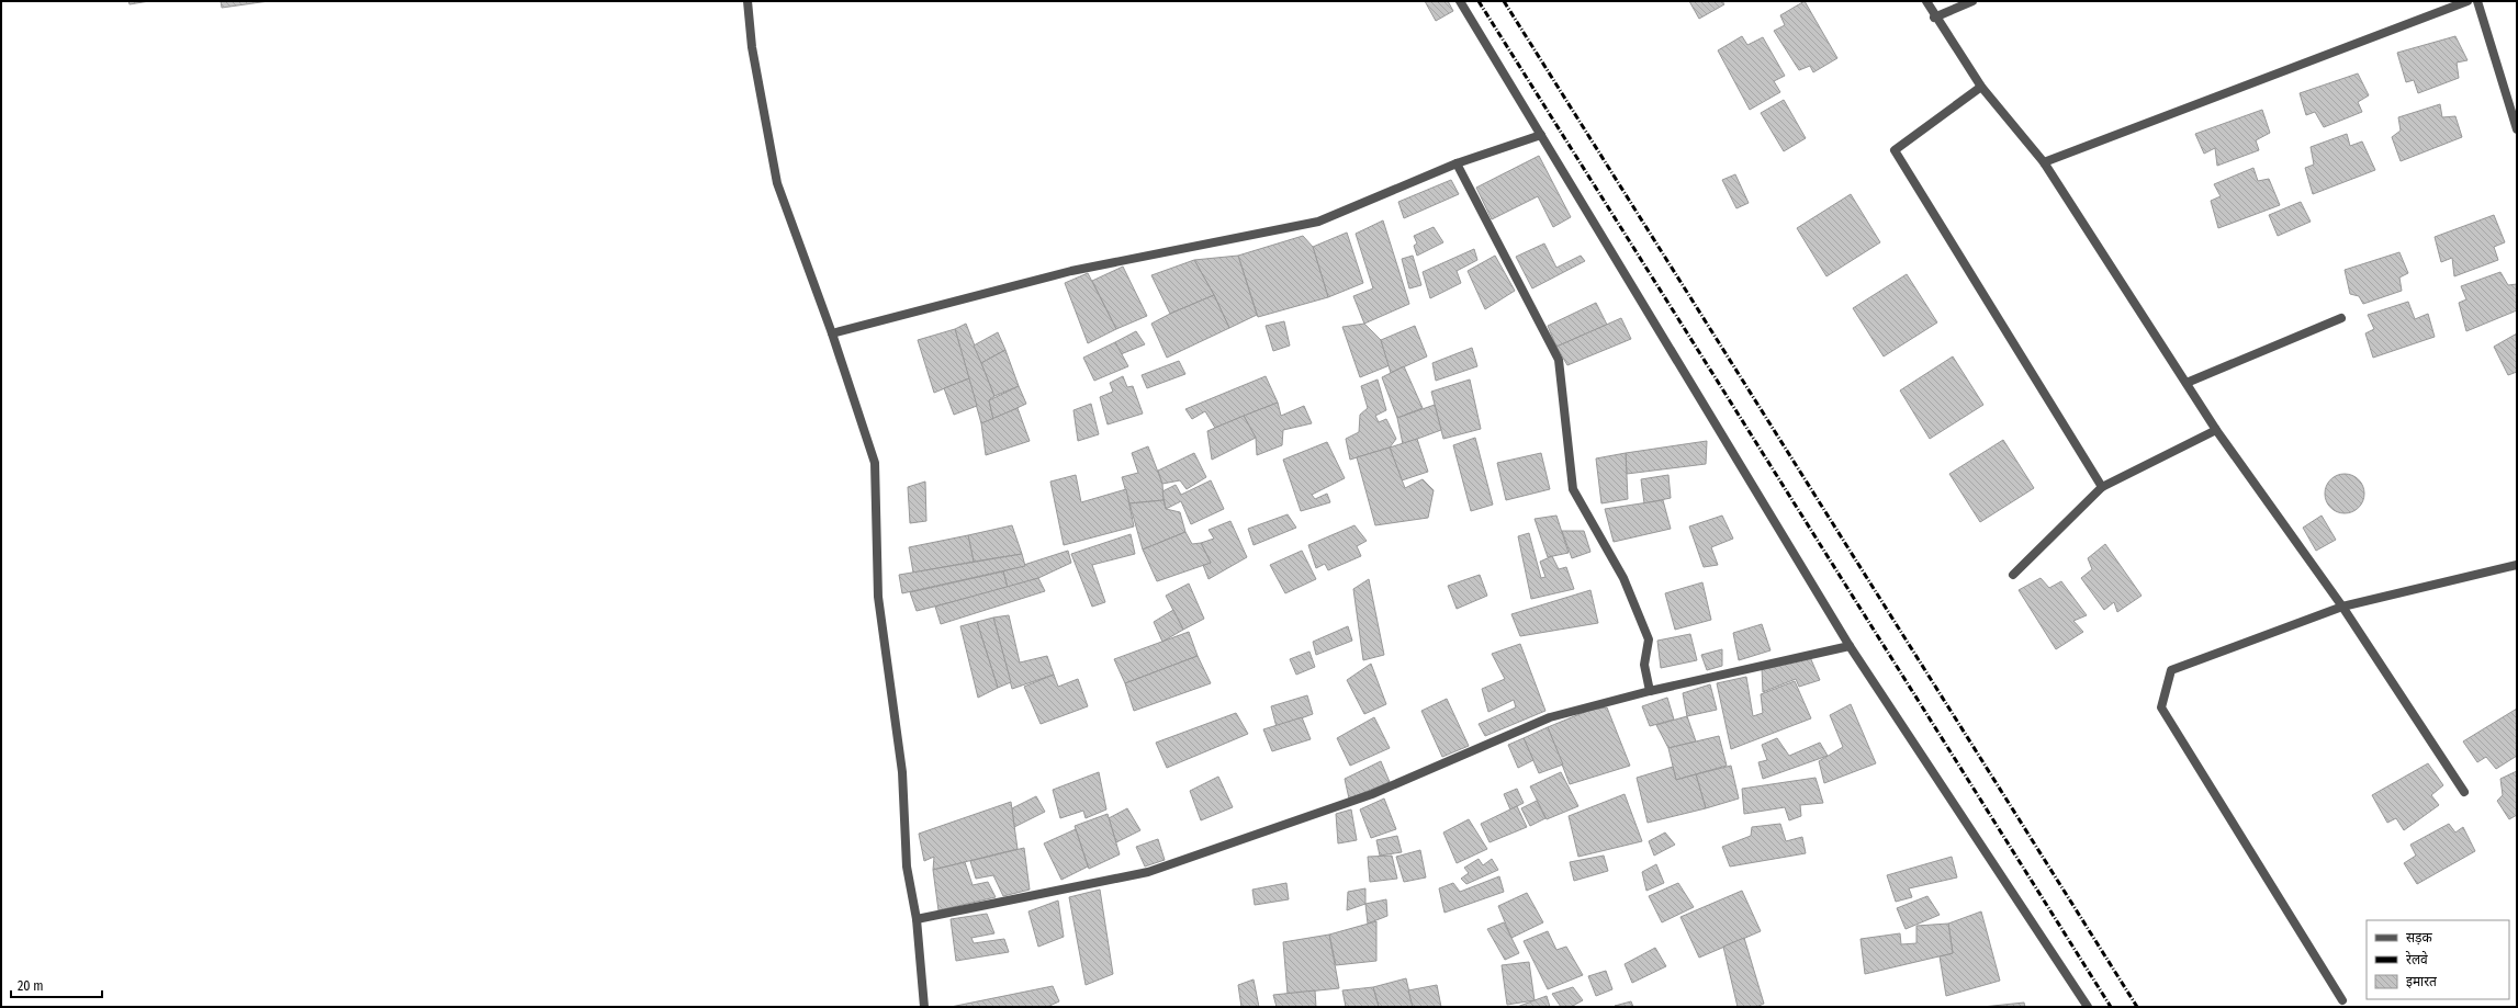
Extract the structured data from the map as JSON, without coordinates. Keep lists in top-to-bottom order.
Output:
{
  "legend": ["सड़क", "रेलवे", "इमारत"],
  "scale_bar": "20 m"
}
